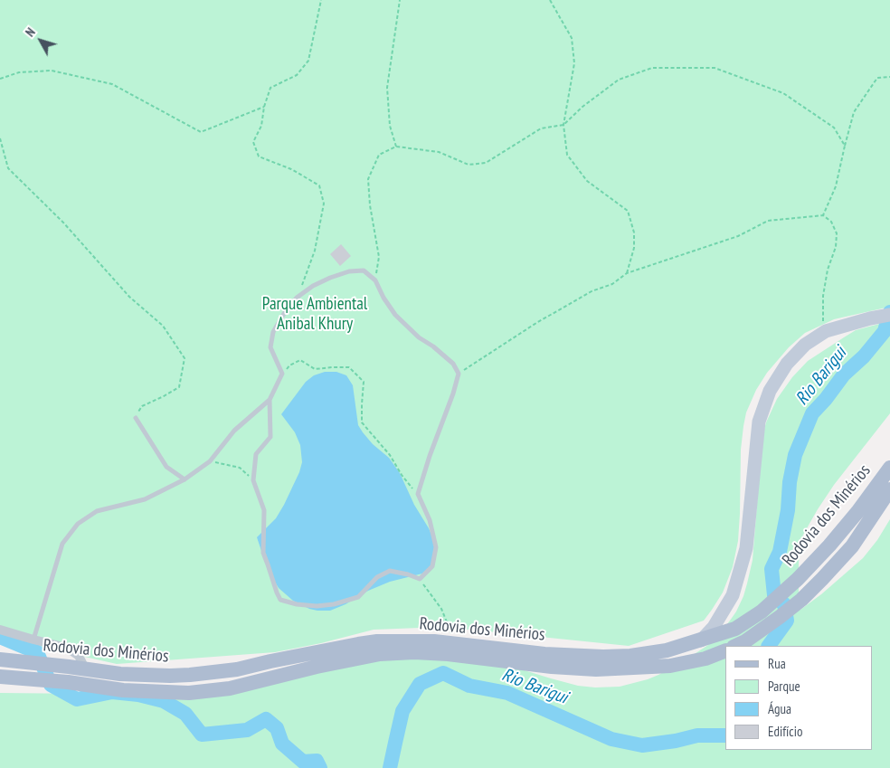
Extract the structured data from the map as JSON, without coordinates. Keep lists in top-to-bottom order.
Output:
{
  "streets": {
    "main road": ["Rodovia dos Minérios"]
  },
  "water": ["Rio Barigui"],
  "parks": ["Parque Ambiental Anibal Khury"],
  "legend": [
    "Rua",
    "Parque",
    "Água",
    "Edifício"
  ],
  "north": "top left"
}
